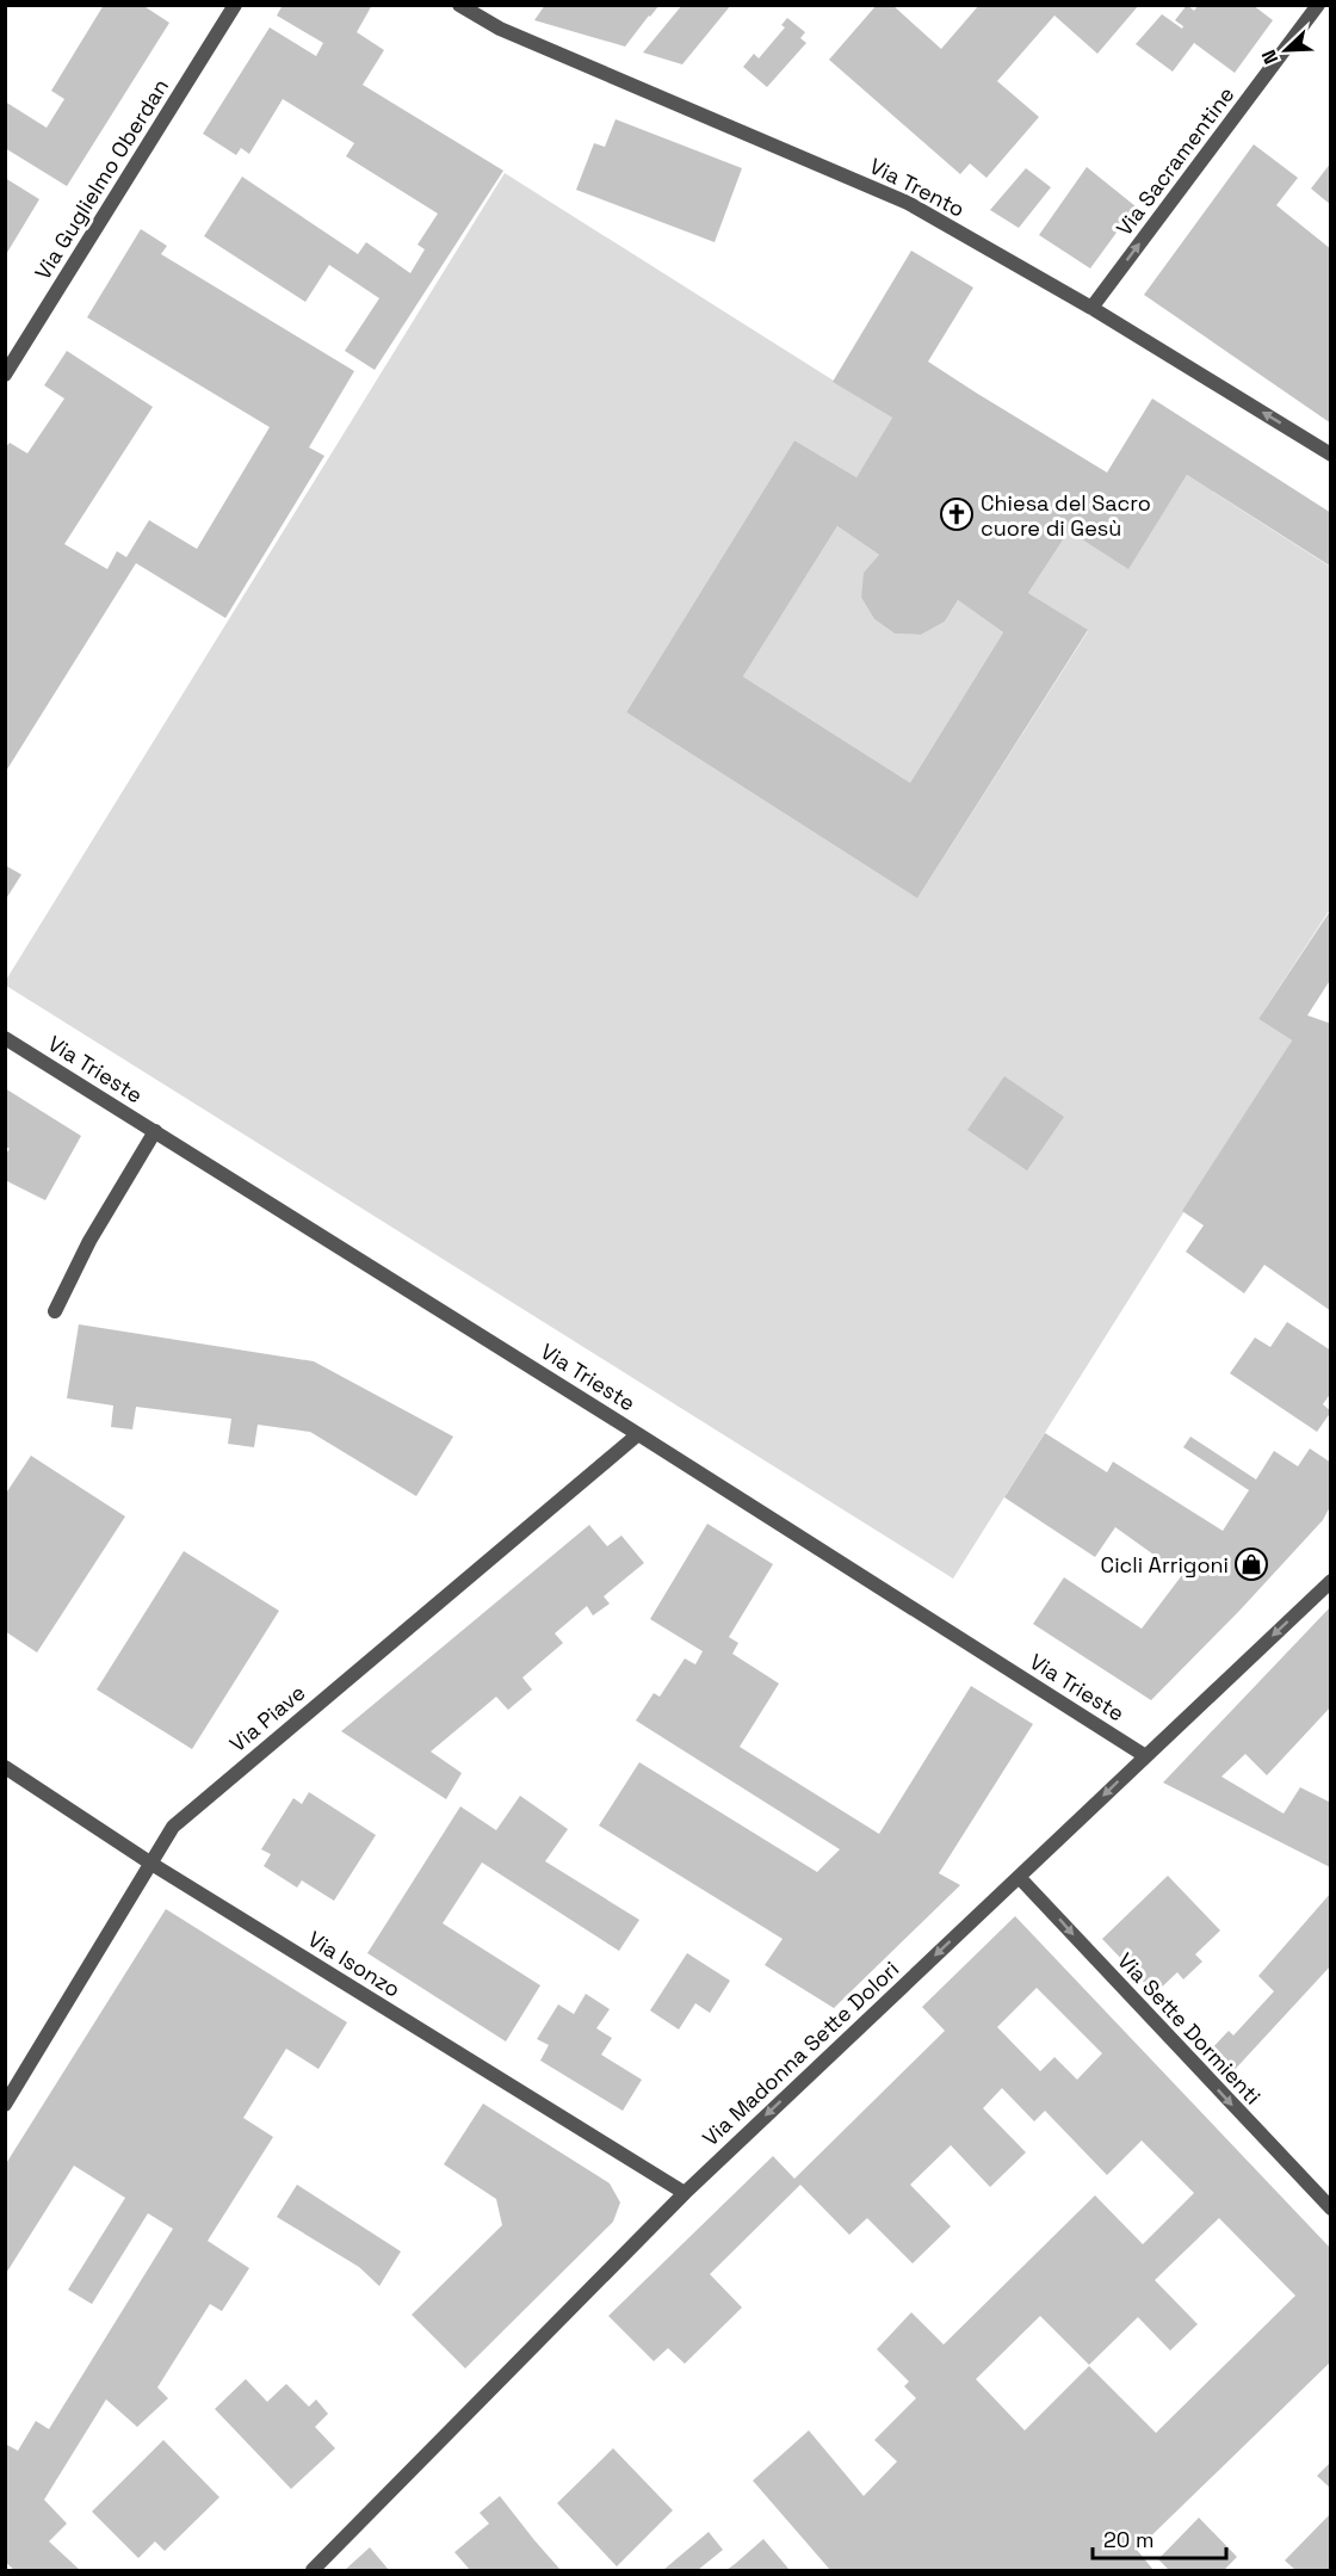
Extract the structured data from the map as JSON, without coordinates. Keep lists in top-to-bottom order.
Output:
{
  "streets": {
    "street": [
      "Via Sacramentine",
      "Via Guglielmo Oberdan",
      "Via Trento",
      "Via Trieste",
      "Via Piave",
      "Via Isonzo",
      "Via Sette Dormienti",
      "Via Madonna Sette Dolori"
    ]
  },
  "crossings": [
    ["Via Sacramentine", "Via Trento"],
    ["Via Trieste", "Via Piave"],
    ["Via Trieste", "Via Madonna Sette Dolori"],
    ["Via Piave", "Via Isonzo"],
    ["Via Isonzo", "Via Madonna Sette Dolori"],
    ["Via Sette Dormienti", "Via Madonna Sette Dolori"]
  ],
  "one_way": ["Via Sacramentine", "Via Sette Dormienti", "Via Madonna Sette Dolori"],
  "places": {
    "church": ["Chiesa del Sacro cuore di Gesù"],
    "shop": ["Cicli Arrigoni"]
  },
  "scale_bar": "20 m",
  "north": "bottom left"
}
